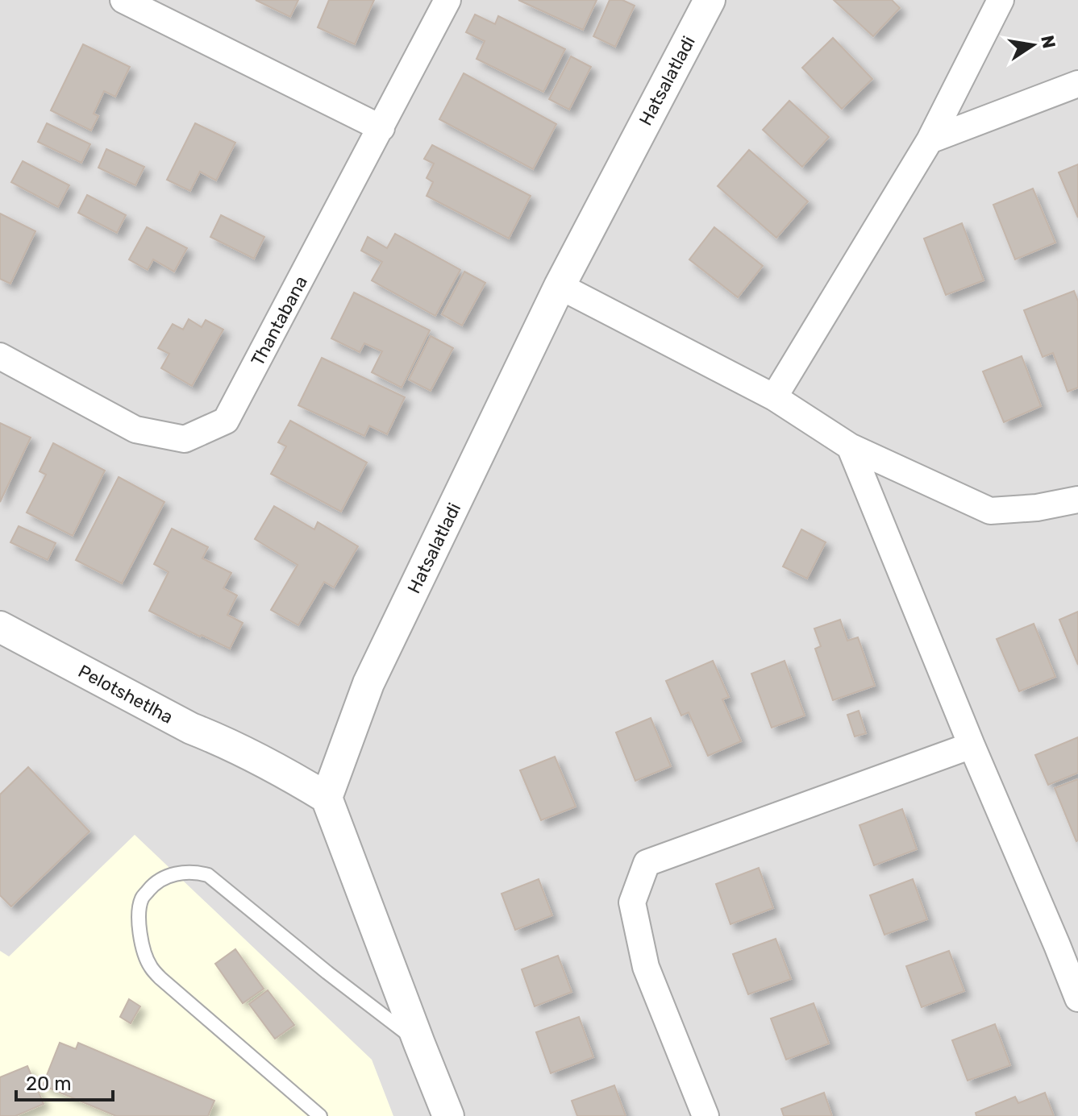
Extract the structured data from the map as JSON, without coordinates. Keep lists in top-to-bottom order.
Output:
{
  "streets": {
    "street": ["Hatsalatladi", "Thantabana", "Pelotshetlha"]
  },
  "crossings": [
    ["Hatsalatladi", "Pelotshetlha"]
  ],
  "scale_bar": "20 m",
  "north": "right"
}
